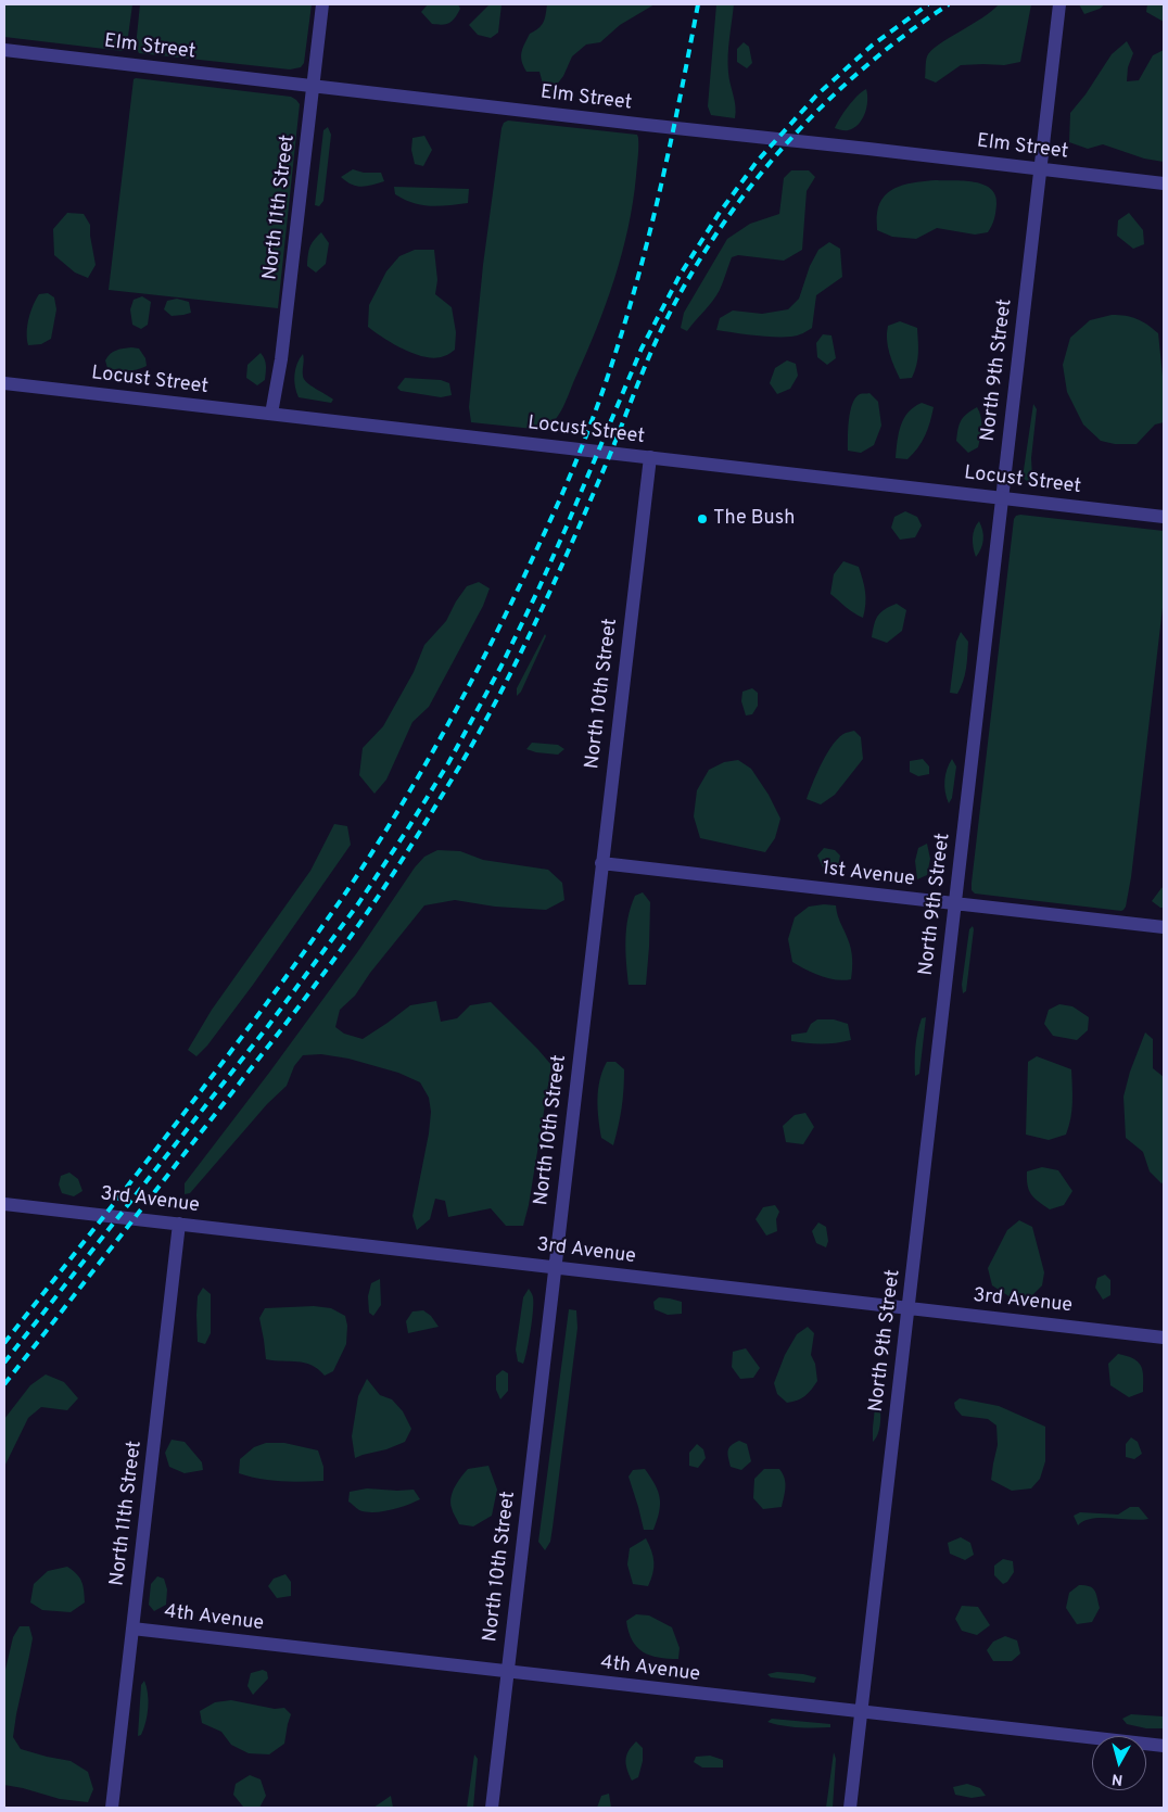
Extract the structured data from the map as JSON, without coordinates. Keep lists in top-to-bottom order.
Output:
{
  "streets": {
    "street": [
      "Elm Street",
      "North 11th Street",
      "North 9th Street",
      "Locust Street",
      "North 10th Street",
      "1st Avenue",
      "3rd Avenue",
      "4th Avenue"
    ]
  },
  "crossings": [
    ["Elm Street", "North 11th Street"],
    ["Elm Street", "North 9th Street"],
    ["North 11th Street", "Locust Street"],
    ["North 11th Street", "3rd Avenue"],
    ["North 11th Street", "4th Avenue"],
    ["North 9th Street", "Locust Street"],
    ["North 9th Street", "1st Avenue"],
    ["North 9th Street", "3rd Avenue"],
    ["North 9th Street", "4th Avenue"],
    ["Locust Street", "North 10th Street"],
    ["North 10th Street", "1st Avenue"],
    ["North 10th Street", "3rd Avenue"],
    ["North 10th Street", "4th Avenue"]
  ],
  "places": ["The Bush"],
  "north": "bottom"
}
